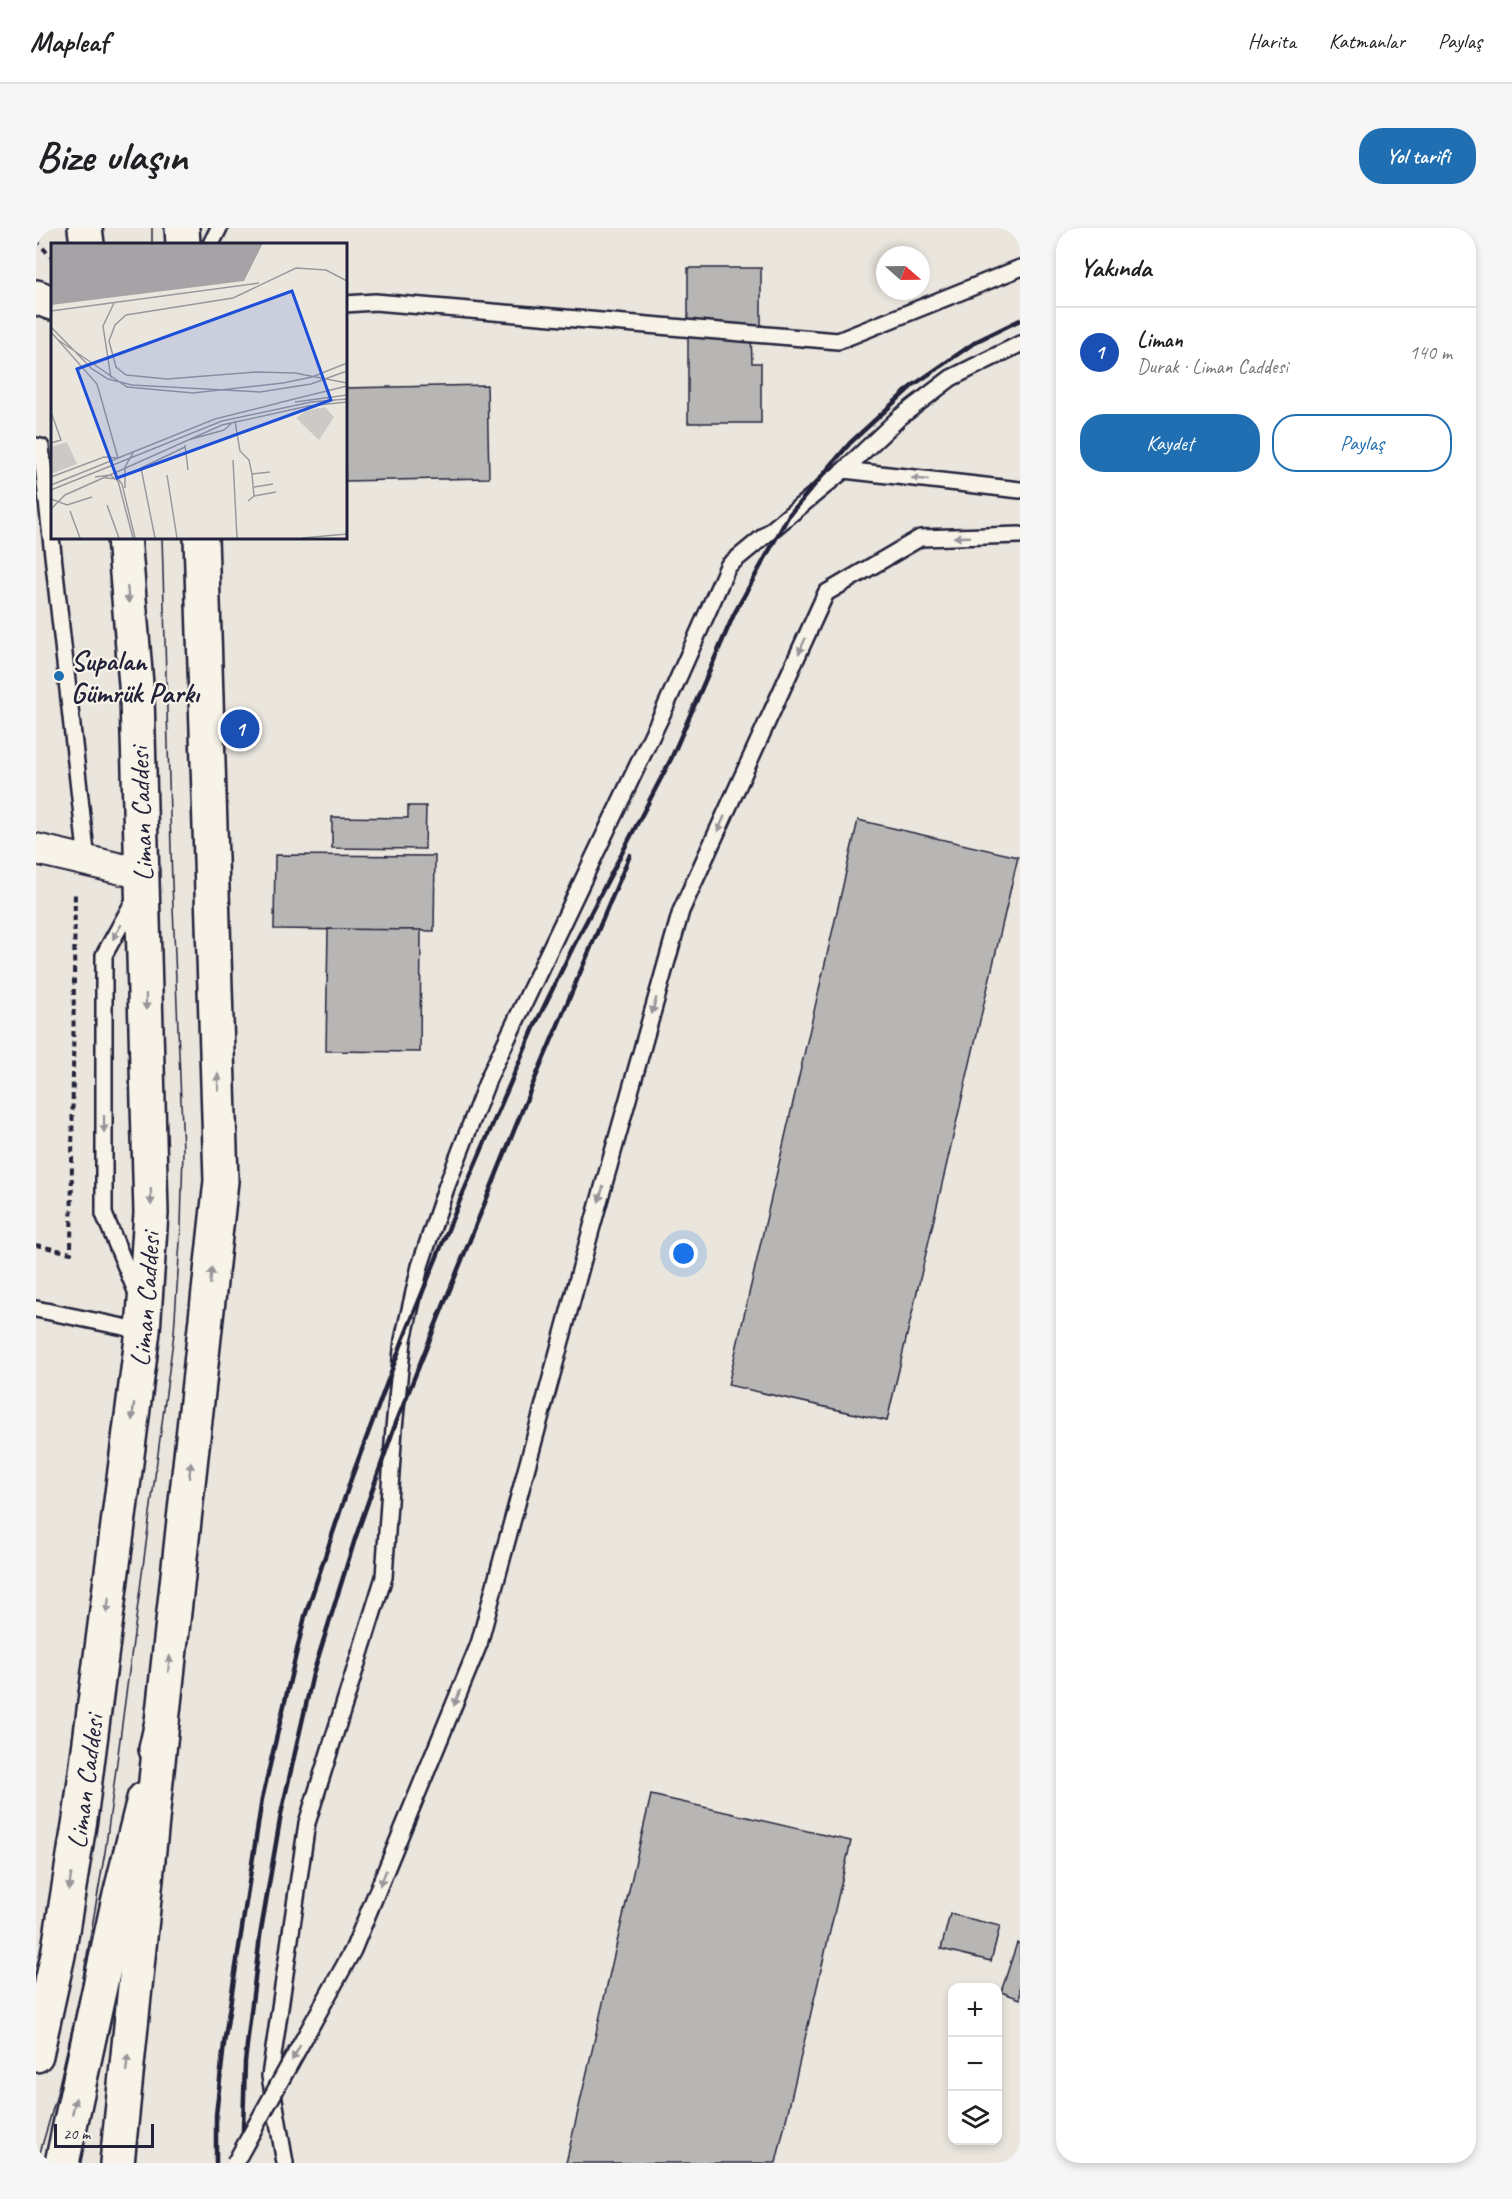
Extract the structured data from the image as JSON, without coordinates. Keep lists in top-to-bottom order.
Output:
{
  "streets": {
    "main road": ["Liman Caddesi"]
  },
  "places": ["Supalan Gümrük Parkı"],
  "scale_bar": "20 m",
  "north": "right",
  "page": {
    "header": "Mapleaf",
    "nav": ["Harita", "Katmanlar", "Paylaş"],
    "buttons": [
      "Yol tarifi",
      ["Kaydet", "Paylaş"]
    ],
    "title": "Bize ulaşın",
    "heading": "Yakında",
    "list": [
      {
        "mark": "1",
        "name": "Liman",
        "note": "Durak · Liman Caddesi",
        "value": "140 m"
      }
    ],
    "pins": "1",
    "map_buttons": ["+", "−"],
    "scale": "20 m"
  }
}
